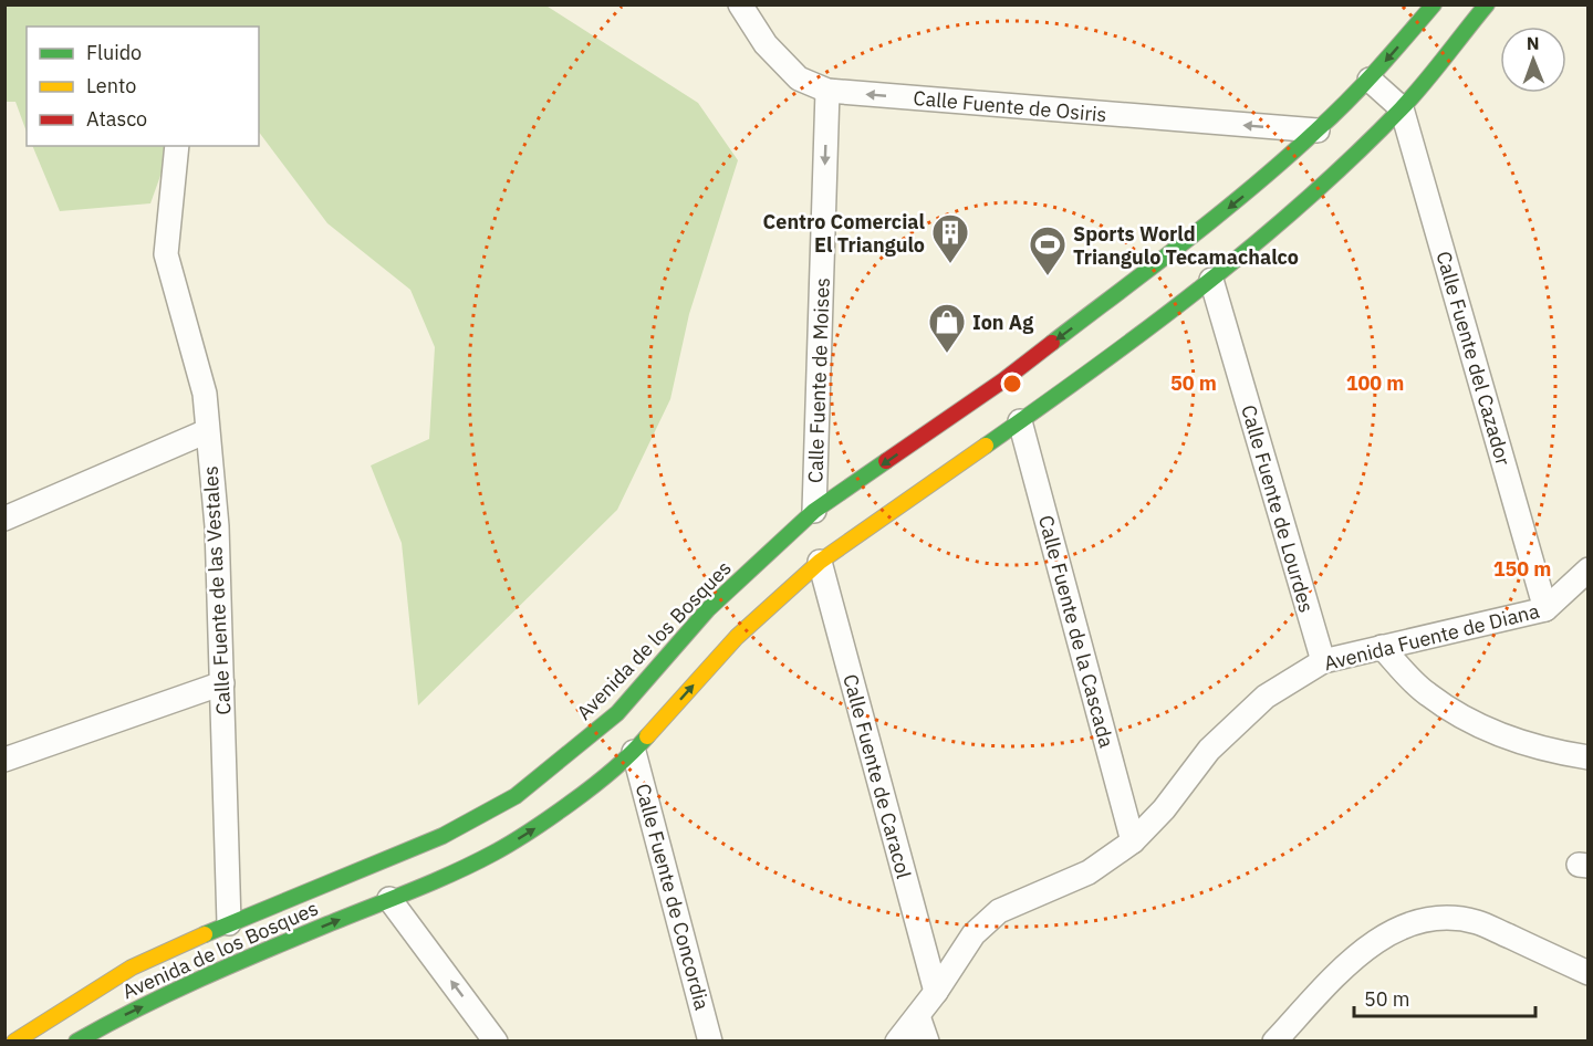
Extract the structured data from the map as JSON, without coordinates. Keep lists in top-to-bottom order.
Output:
{
  "streets": {
    "main road": ["Avenida de los Bosques"],
    "street": [
      "Calle Fuente de Osiris",
      "Calle Fuente del Cazador",
      "Calle Fuente de Moises",
      "Calle Fuente de Lourdes",
      "Calle Fuente de las Vestales",
      "Calle Fuente de la Cascada",
      "Avenida Fuente de Diana",
      "Calle Fuente de Caracol",
      "Calle Fuente de Concordia"
    ]
  },
  "crossings": [
    ["Calle Fuente de Osiris", "Calle Fuente de Moises"],
    ["Calle Fuente de Osiris", "Avenida de los Bosques"],
    ["Calle Fuente del Cazador", "Avenida Fuente de Diana"],
    ["Calle Fuente del Cazador", "Avenida de los Bosques"],
    ["Calle Fuente de Moises", "Avenida de los Bosques"],
    ["Calle Fuente de Lourdes", "Avenida Fuente de Diana"],
    ["Calle Fuente de Lourdes", "Avenida de los Bosques"],
    ["Calle Fuente de las Vestales", "Avenida de los Bosques"],
    ["Calle Fuente de la Cascada", "Avenida Fuente de Diana"],
    ["Calle Fuente de la Cascada", "Avenida de los Bosques"],
    ["Avenida Fuente de Diana", "Calle Fuente de Caracol"],
    ["Avenida de los Bosques", "Calle Fuente de Caracol"],
    ["Avenida de los Bosques", "Calle Fuente de Concordia"]
  ],
  "one_way": ["Calle Fuente de Osiris", "Calle Fuente de Moises"],
  "places": {
    "building": ["Centro Comercial El Triangulo"],
    "sports": ["Sports World Triangulo Tecamachalco"],
    "shop": ["Ion Ag"]
  },
  "legend": ["Fluido", "Lento", "Atasco"],
  "scale_bar": "50 m",
  "north": "top",
  "rings": ["50 m", "100 m", "150 m"]
}
